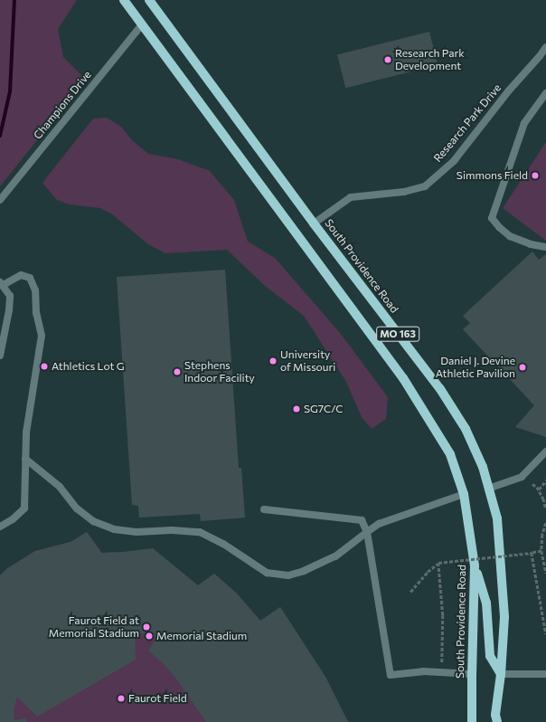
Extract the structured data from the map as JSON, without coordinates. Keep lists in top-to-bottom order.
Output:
{
  "streets": {
    "main road": ["South Providence Road", "MO 163"],
    "street": ["Champions Drive", "Research Park Drive"]
  },
  "crossings": [
    ["Champions Drive", "South Providence Road"],
    ["Research Park Drive", "South Providence Road"]
  ],
  "places": [
    "Research Park Development",
    "Simmons Field",
    "University of Missouri",
    "Athletics Lot G",
    "Daniel J. Devine Athletic Pavilion",
    "Stephens Indoor Facility",
    "SG7C/C",
    "Faurot Field at Memorial Stadium",
    "Memorial Stadium",
    "Faurot Field"
  ]
}
